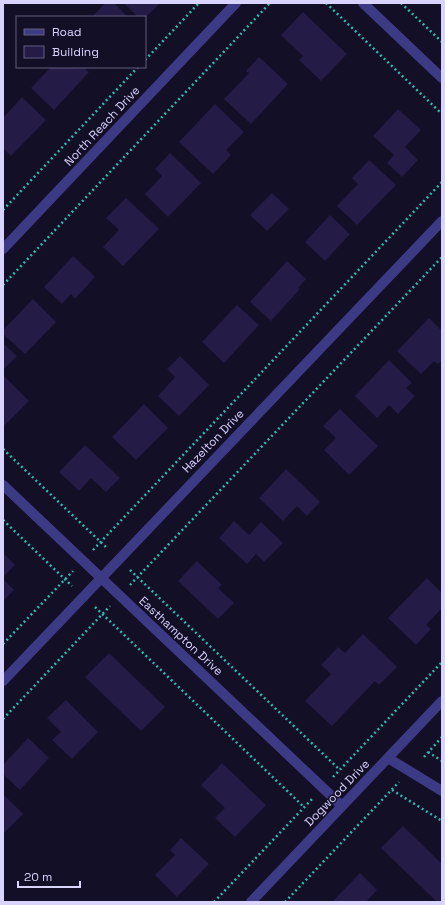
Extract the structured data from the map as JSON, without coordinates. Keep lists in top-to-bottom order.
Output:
{
  "streets": {
    "street": [
      "North Reach Drive",
      "Hazelton Drive",
      "Easthampton Drive",
      "Dogwood Drive"
    ]
  },
  "crossings": [
    ["Hazelton Drive", "Easthampton Drive"],
    ["Easthampton Drive", "Dogwood Drive"]
  ],
  "legend": ["Road", "Building"],
  "scale_bar": "20 m"
}
